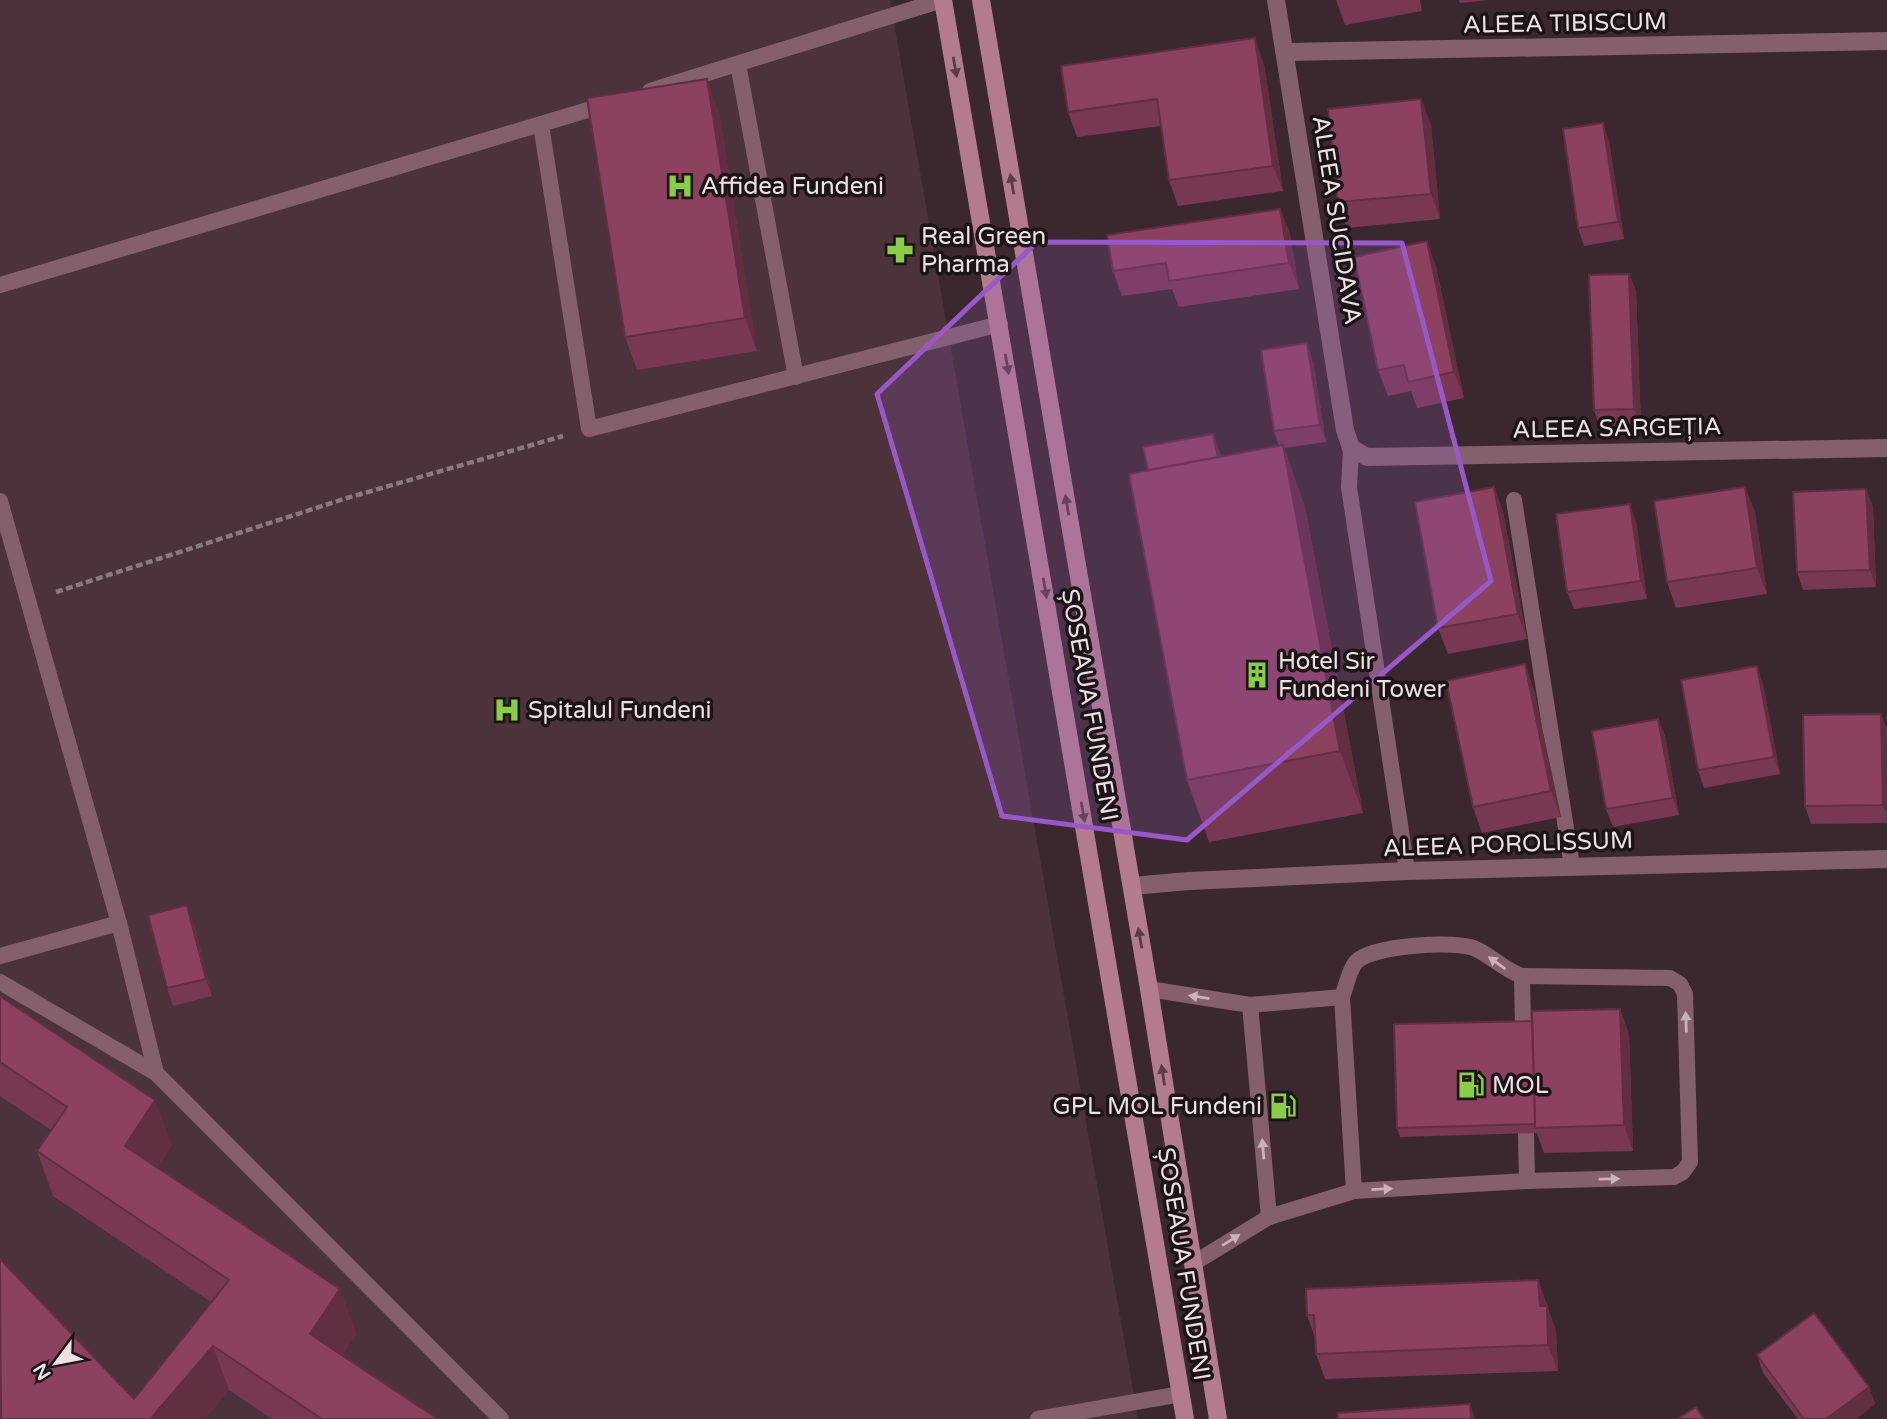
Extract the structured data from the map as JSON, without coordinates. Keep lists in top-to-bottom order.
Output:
{
  "streets": {
    "main road": ["ȘOSEAUA FUNDENI"],
    "street": [
      "ALEEA TIBISCUM",
      "ALEEA SUCIDAVA",
      "ALEEA SARGEȚIA",
      "ALEEA POROLISSUM"
    ]
  },
  "crossings": [
    ["ALEEA TIBISCUM", "ALEEA SUCIDAVA"],
    ["ALEEA SUCIDAVA", "ALEEA SARGEȚIA"],
    ["ȘOSEAUA FUNDENI", "ALEEA POROLISSUM"]
  ],
  "places": {
    "hospital": ["Affidea Fundeni", "Spitalul Fundeni"],
    "pharmacy": ["Real Green Pharma"],
    "building": ["Hotel Sir Fundeni Tower"],
    "fuel station": ["MOL", "GPL MOL Fundeni"]
  },
  "north": "bottom left"
}
